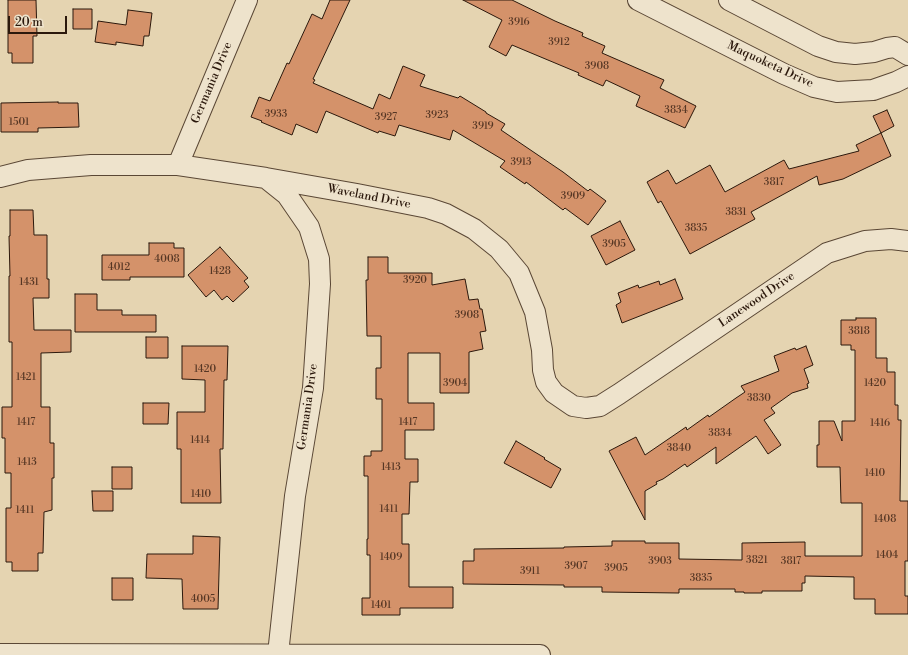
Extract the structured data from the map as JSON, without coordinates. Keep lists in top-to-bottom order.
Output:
{
  "streets": {
    "street": [
      "Maquoketa Drive",
      "Germania Drive",
      "Waveland Drive",
      "Lanewood Drive"
    ]
  },
  "crossings": [
    ["Germania Drive", "Waveland Drive"],
    ["Waveland Drive", "Lanewood Drive"]
  ],
  "house_numbers": [
    "3916",
    "3912",
    "3908",
    "3834",
    "3933",
    "3923",
    "3927",
    "1501",
    "3919",
    "3913",
    "3817",
    "3909",
    "3831",
    "3835",
    "3905",
    "4008",
    "4012",
    "1428",
    "3920",
    "1431",
    "3908",
    "3818",
    "1420",
    "1421",
    "3904",
    "1420",
    "3830",
    "1417",
    "1417",
    "1416",
    "3834",
    "1414",
    "3840",
    "1413",
    "1413",
    "1410",
    "1410",
    "1411",
    "1411",
    "1408",
    "1404",
    "1409",
    "3821",
    "3903",
    "3817",
    "3907",
    "3905",
    "3911",
    "3835",
    "4005",
    "1401"
  ],
  "scale_bar": "20 m"
}
